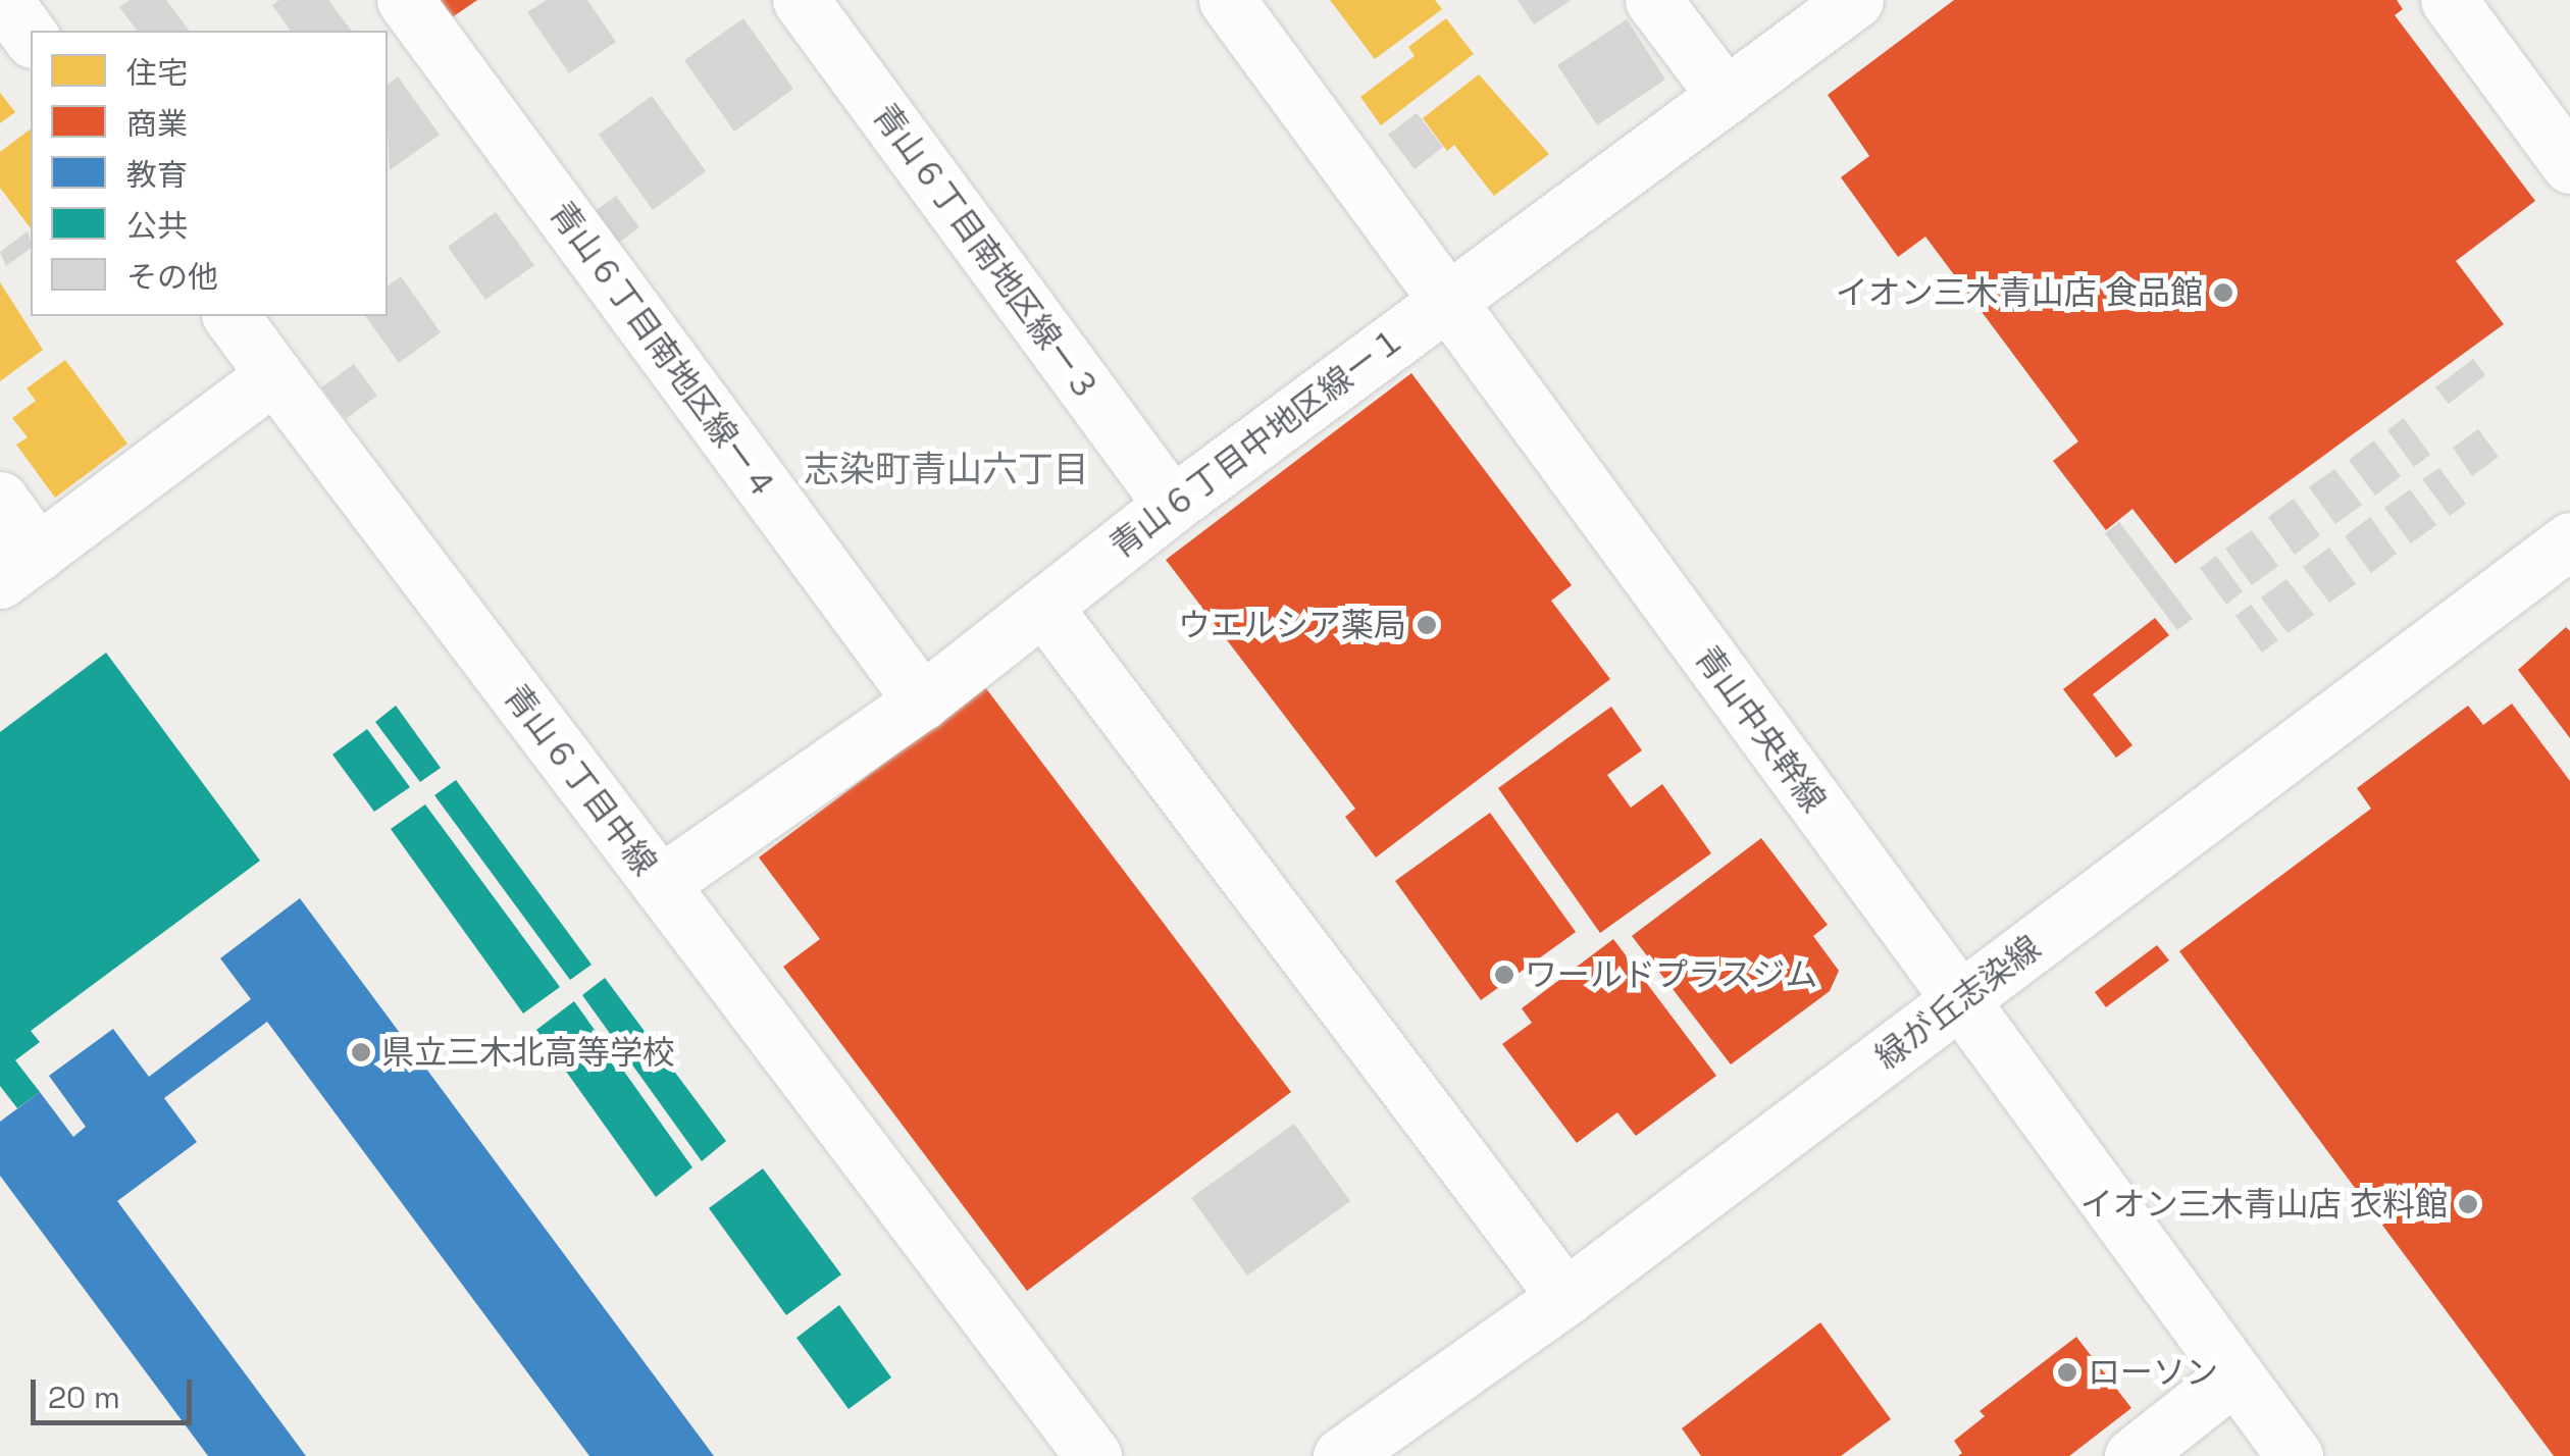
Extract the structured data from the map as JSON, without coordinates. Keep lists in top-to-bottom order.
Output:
{
  "streets": {
    "street": [
      "青山６丁目南地区線ー３",
      "青山６丁目南地区線ー４",
      "青山６丁目中地区線ー１",
      "青山中央幹線",
      "青山６丁目中線",
      "緑が丘志染線"
    ]
  },
  "crossings": [
    ["青山６丁目南地区線ー３", "青山６丁目中地区線ー１"],
    ["青山６丁目南地区線ー４", "青山６丁目中地区線ー１"],
    ["青山６丁目中地区線ー１", "青山中央幹線"],
    ["青山６丁目中地区線ー１", "青山６丁目中線"],
    ["青山中央幹線", "緑が丘志染線"]
  ],
  "districts": ["志染町青山六丁目"],
  "places": [
    "イオン三木青山店 食品館",
    "ウエルシア薬局",
    "ワールドプラスジム",
    "県立三木北高等学校",
    "イオン三木青山店 衣料館",
    "ローソン"
  ],
  "legend": [
    "住宅",
    "商業",
    "教育",
    "公共",
    "その他"
  ],
  "scale_bar": "20 m"
}
